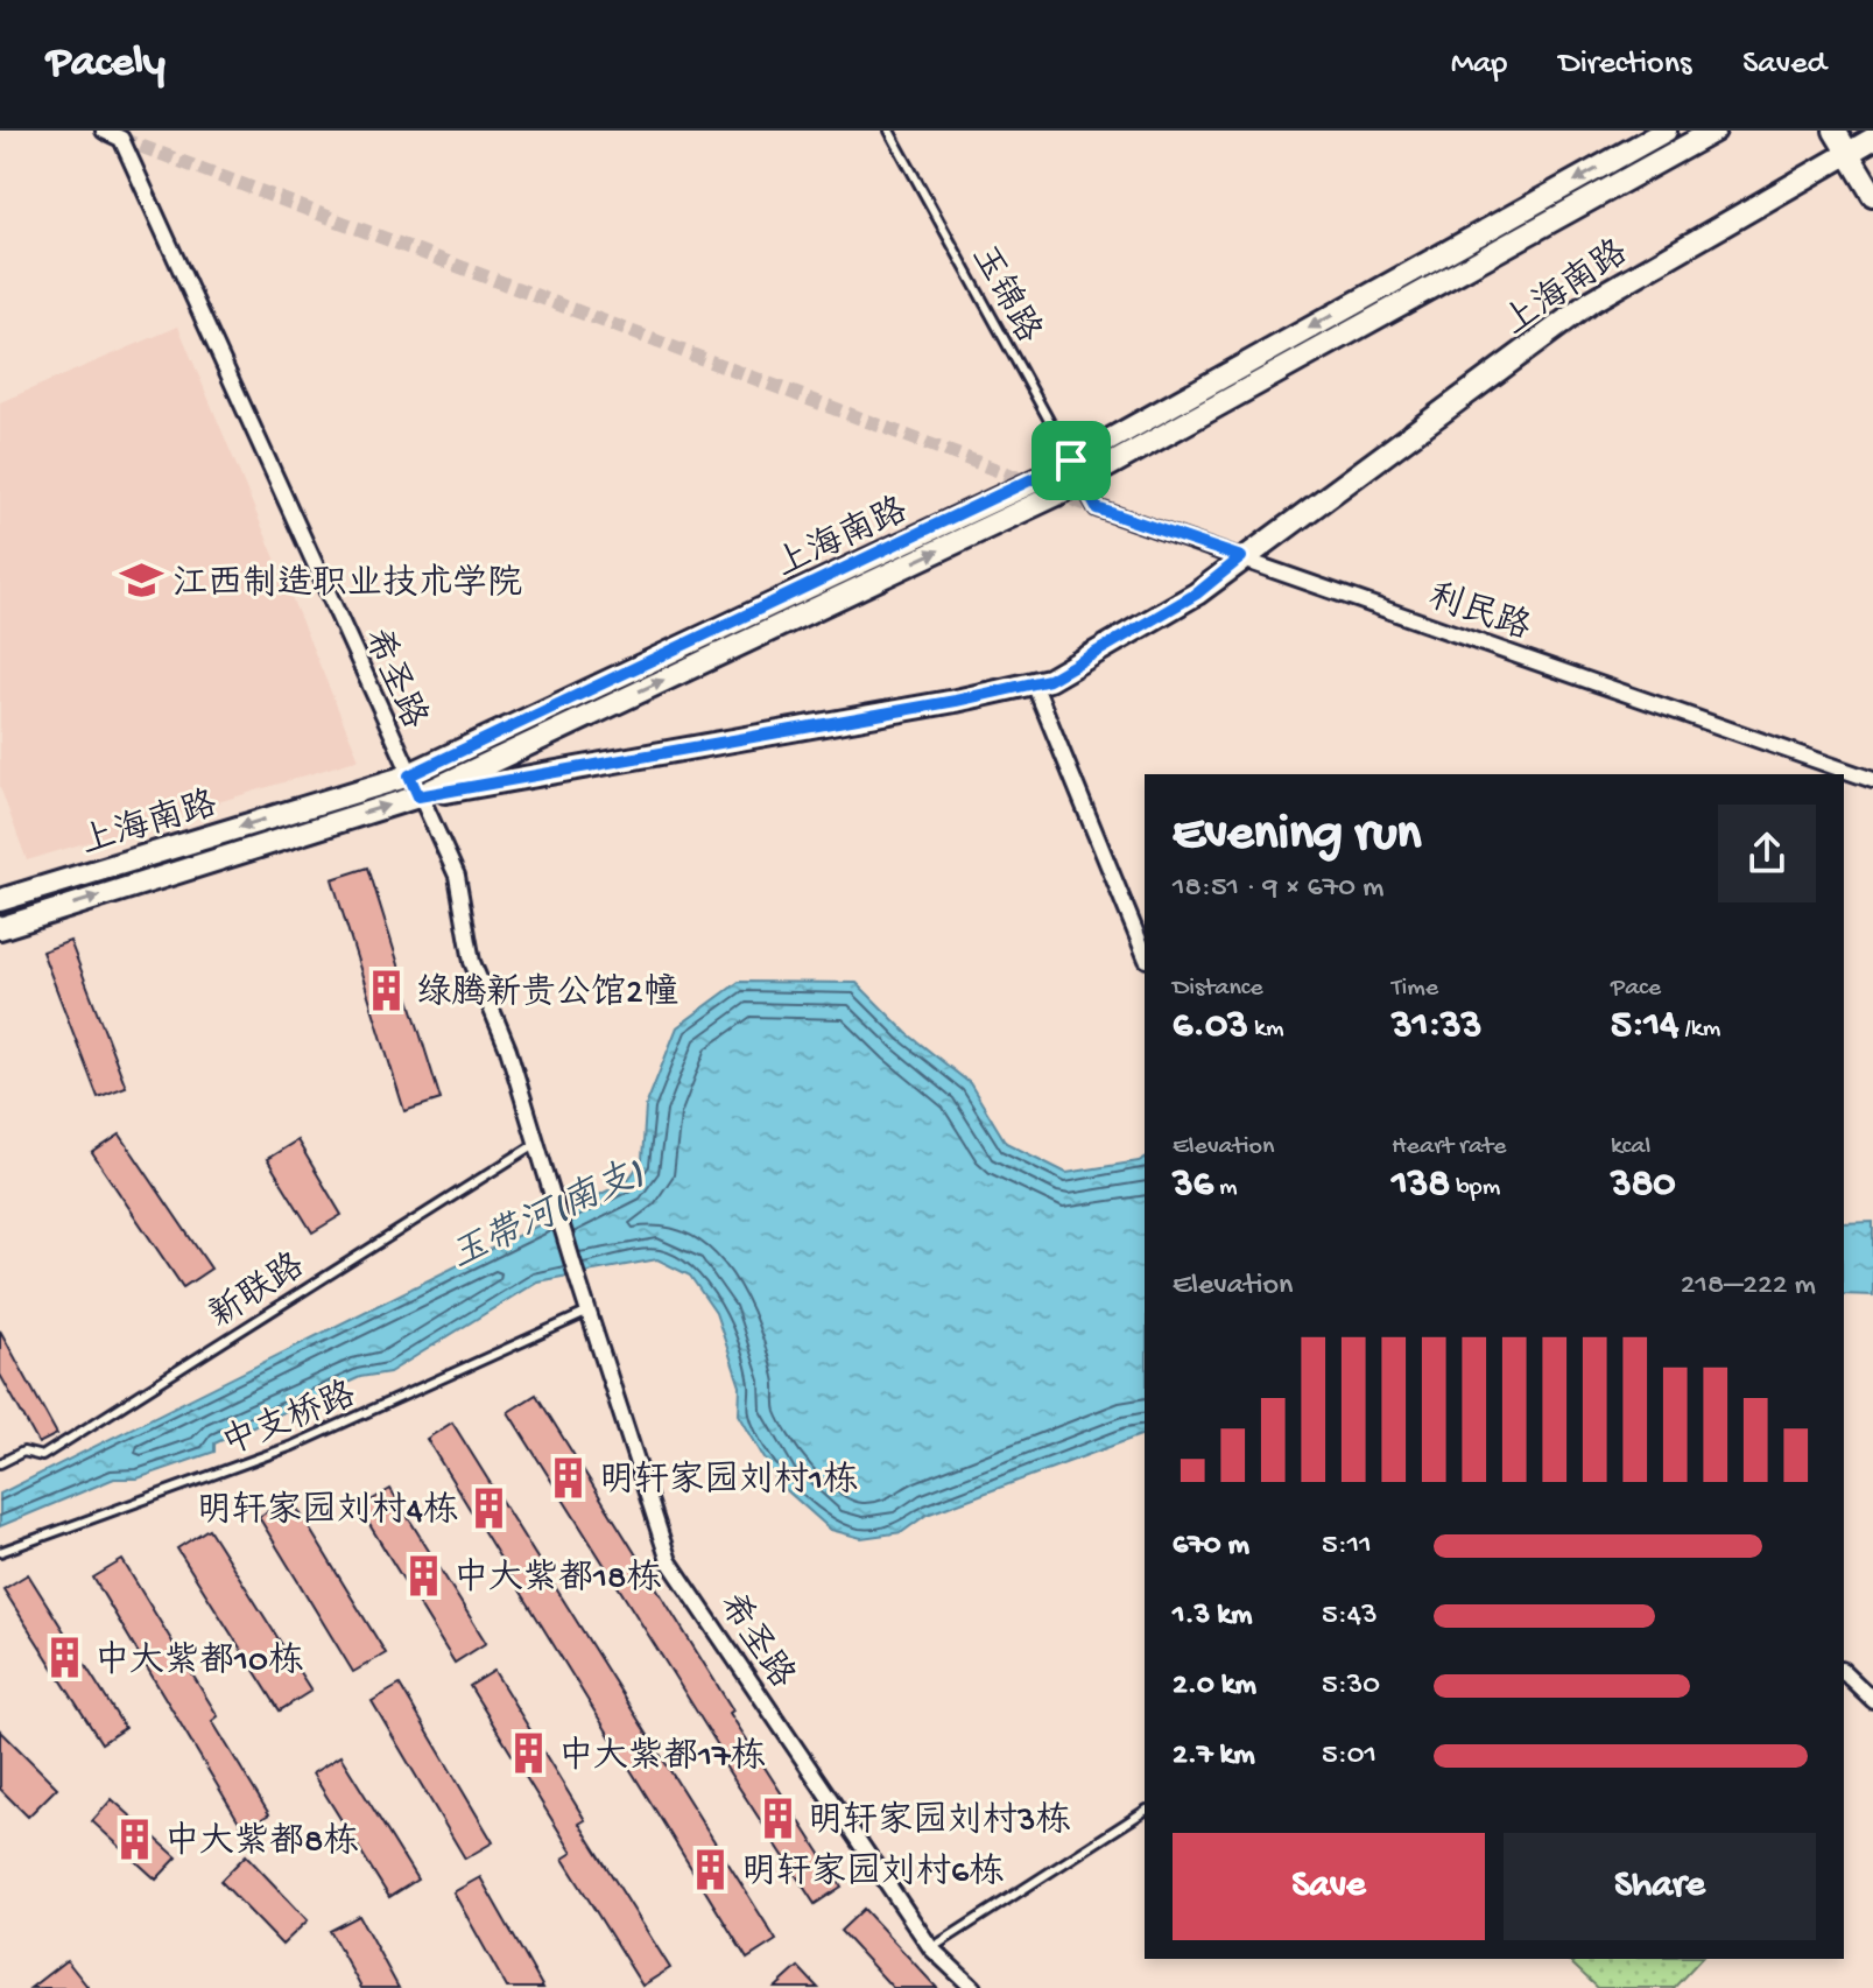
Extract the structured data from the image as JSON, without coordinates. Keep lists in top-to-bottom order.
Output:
{
  "streets": {
    "main road": ["上海南路"],
    "street": ["利民路", "希圣路"],
    "lane": ["玉锦路", "新联路", "中支桥路"]
  },
  "crossings": [
    ["上海南路", "玉锦路"],
    ["上海南路", "利民路"],
    ["上海南路", "希圣路"],
    ["玉锦路", "利民路"],
    ["希圣路", "新联路"],
    ["希圣路", "中支桥路"]
  ],
  "water": ["玉带河(南支)"],
  "places": {
    "school or university": ["江西制造职业技术学院"],
    "building": [
      "绿腾新贵公馆2幢",
      "明轩家园刘村1栋",
      "明轩家园刘村4栋",
      "中大紫都18栋",
      "中大紫都10栋",
      "中大紫都17栋",
      "明轩家园刘村3栋",
      "中大紫都8栋",
      "明轩家园刘村6栋"
    ]
  },
  "page": {
    "header": "Pacely",
    "nav": ["Map", "Directions", "Saved"],
    "heading": ["Evening run", "18:51 · 9 × 670 m"],
    "stats": [
      ["Distance", "6.03 km"],
      ["Time", "31:33"],
      ["Pace", "5:14 /km"],
      ["Elevation", "36 m"],
      ["Heart rate", "138 bpm"],
      ["kcal", "380"]
    ],
    "chart": ["Elevation", "218–222 m"],
    "list": [
      {
        "name": "670 m",
        "note": "5:11"
      },
      {
        "name": "1.3 km",
        "note": "5:43"
      },
      {
        "name": "2.0 km",
        "note": "5:30"
      },
      {
        "name": "2.7 km",
        "note": "5:01"
      }
    ],
    "buttons": ["Save", "Share"]
  }
}
